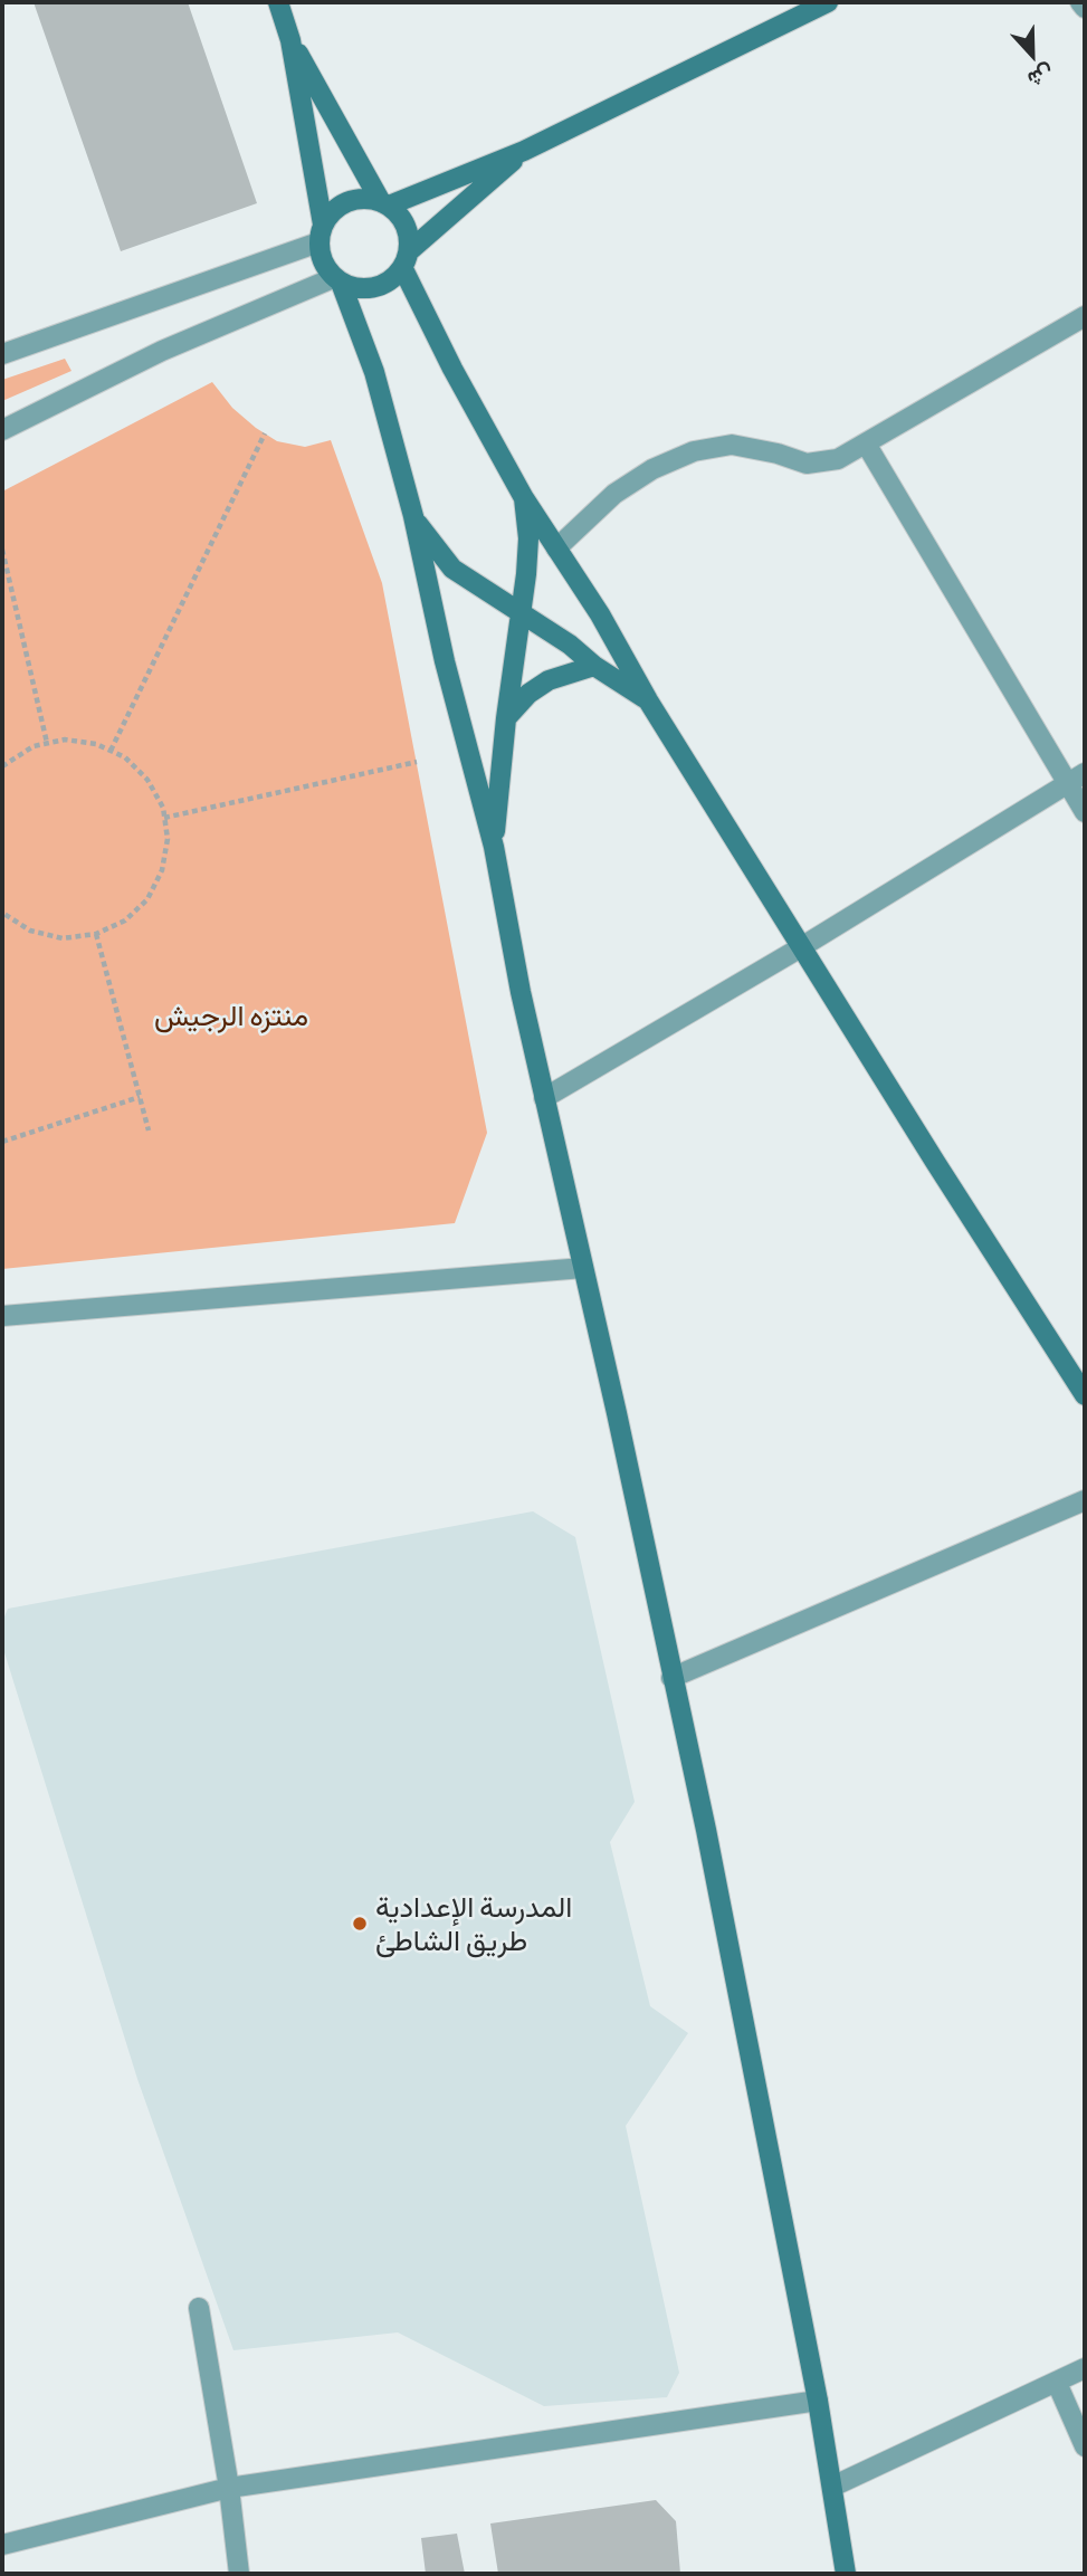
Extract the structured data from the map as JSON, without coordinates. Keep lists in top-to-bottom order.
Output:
{
  "parks": ["منتزه الرجيش"],
  "places": ["المدرسة الإعدادية طريق الشاطئ"],
  "north": "bottom"
}
